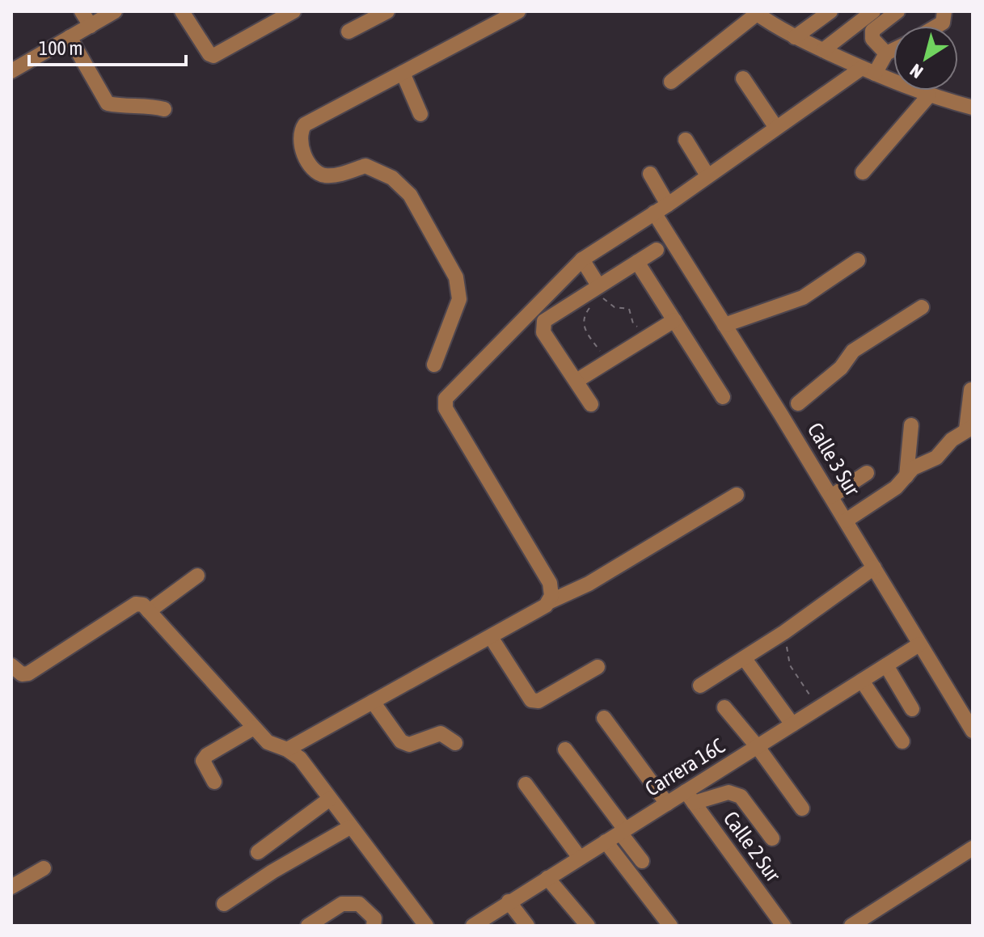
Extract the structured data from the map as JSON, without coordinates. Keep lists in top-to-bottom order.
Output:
{
  "streets": {
    "street": ["Calle 3 Sur", "Carrera 16C", "Calle 2 Sur"]
  },
  "crossings": [
    ["Calle 3 Sur", "Carrera 16C"],
    ["Carrera 16C", "Calle 2 Sur"]
  ],
  "scale_bar": "100 m",
  "north": "bottom left"
}
